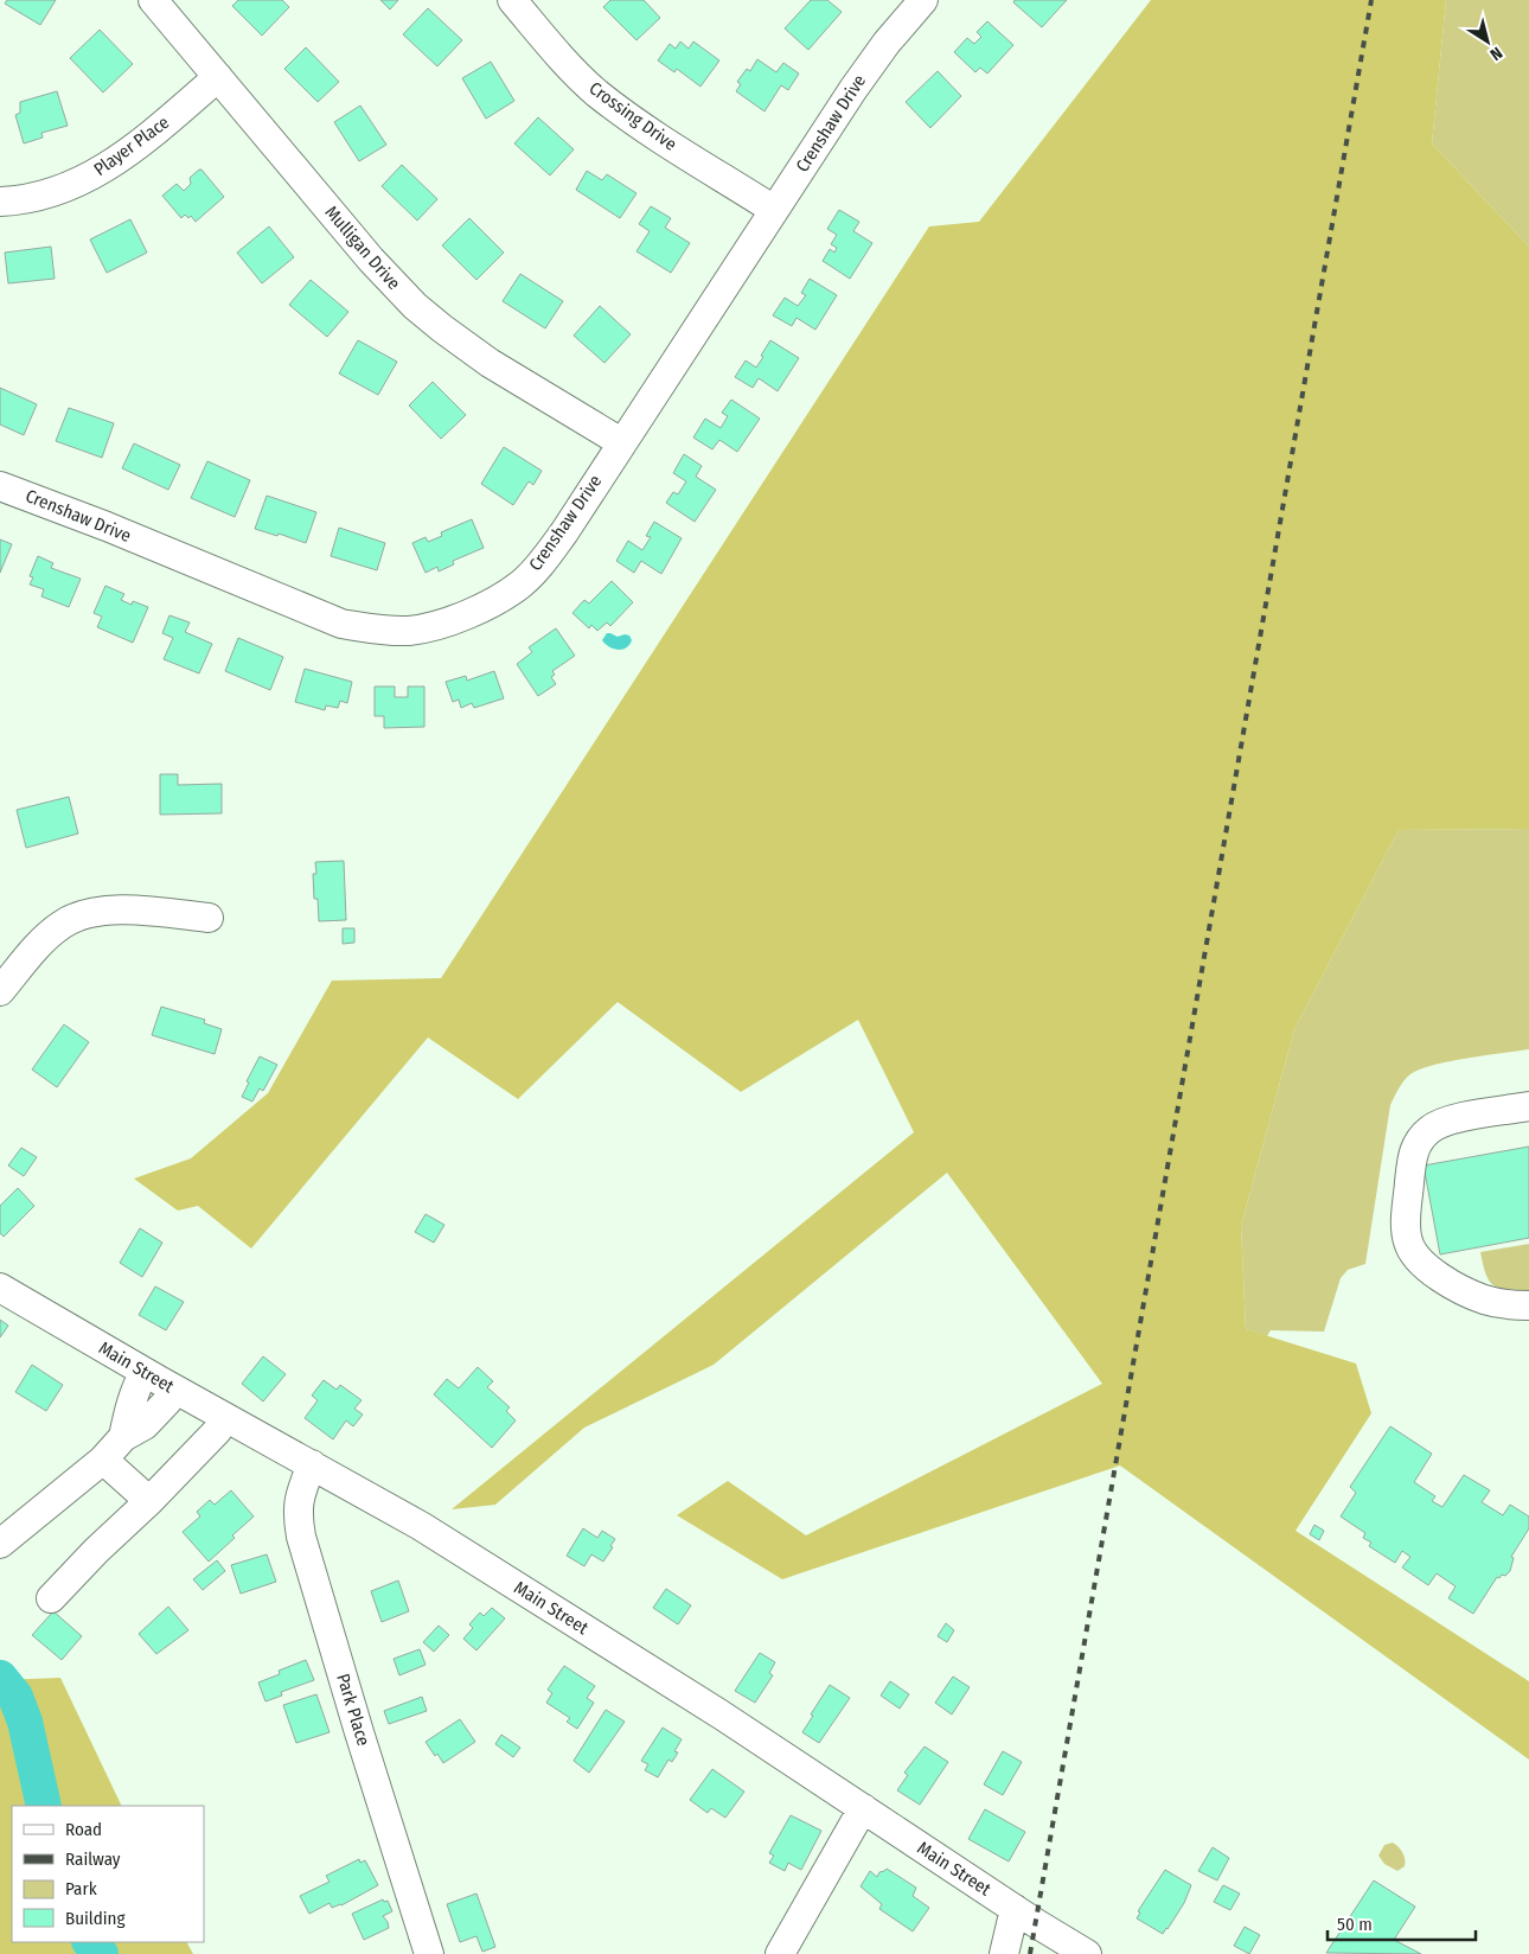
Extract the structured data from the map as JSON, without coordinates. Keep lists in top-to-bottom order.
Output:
{
  "streets": {
    "street": [
      "Crossing Drive",
      "Crenshaw Drive",
      "Player Place",
      "Mulligan Drive",
      "Main Street",
      "Park Place"
    ]
  },
  "crossings": [
    ["Crossing Drive", "Crenshaw Drive"],
    ["Crenshaw Drive", "Mulligan Drive"],
    ["Player Place", "Mulligan Drive"],
    ["Main Street", "Park Place"]
  ],
  "legend": [
    "Road",
    "Railway",
    "Park",
    "Building"
  ],
  "scale_bar": "50 m",
  "north": "bottom right"
}
